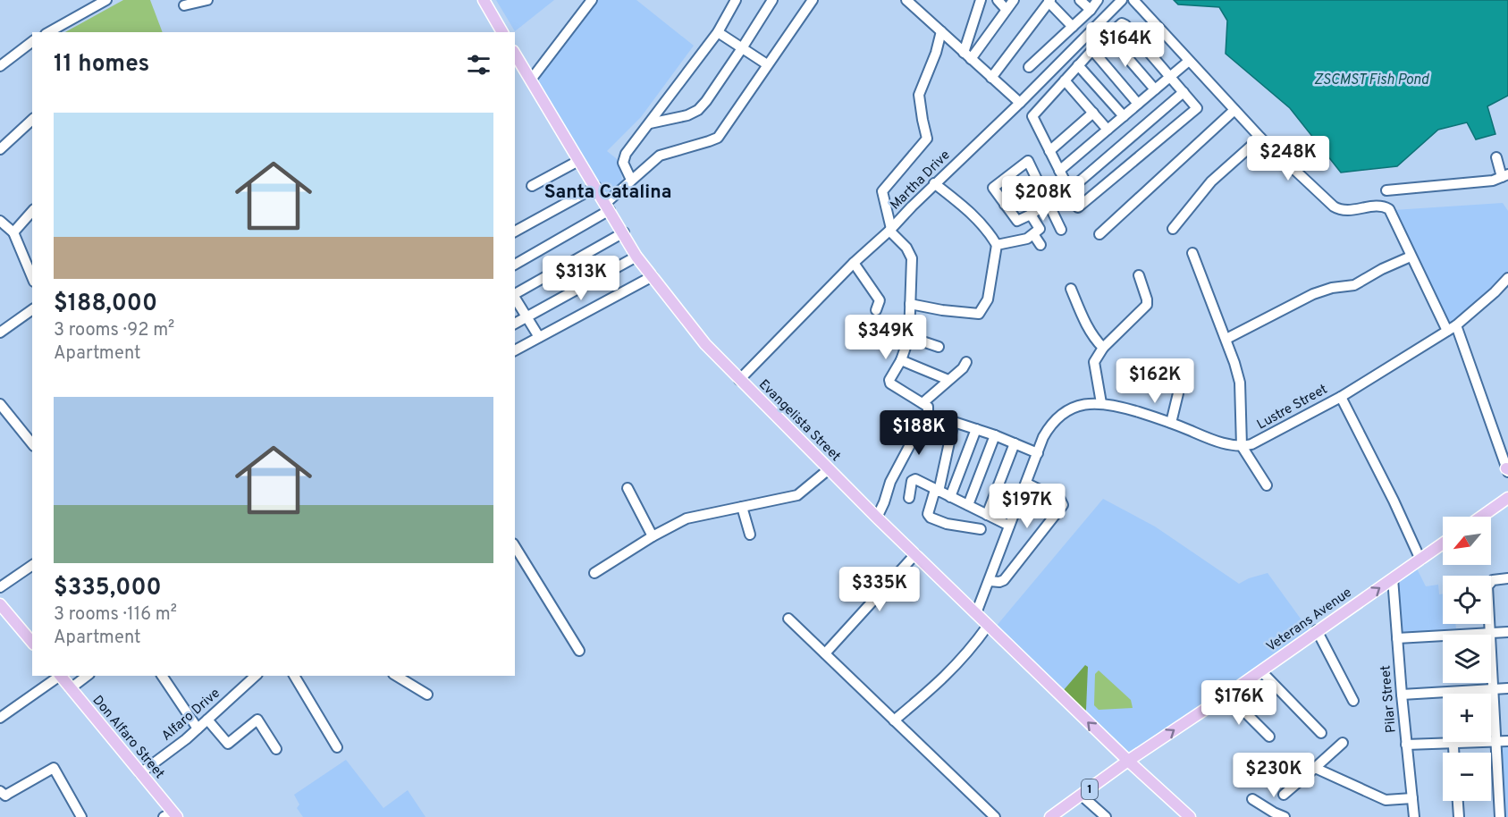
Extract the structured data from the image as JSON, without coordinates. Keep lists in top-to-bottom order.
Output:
{
  "streets": {
    "main road": [
      "Evangelista Street",
      "Veterans Avenue",
      "Don Alfaro Street",
      "1"
    ],
    "street": [
      "Martha Drive",
      "Lustre Street",
      "Pilar Street",
      "Alfaro Drive"
    ]
  },
  "crossings": [
    ["Martha Drive", "Evangelista Street"],
    ["Evangelista Street", "Veterans Avenue"],
    ["Veterans Avenue", "Pilar Street"],
    ["Alfaro Drive", "Don Alfaro Street"]
  ],
  "one_way": ["Veterans Avenue"],
  "districts": ["Santa Catalina"],
  "water": ["ZSCMST Fish Pond"],
  "north": "bottom left",
  "page": {
    "price": [
      "$164K",
      "$248K",
      "$208K",
      "$313K",
      "$349K",
      "$162K",
      "$188K",
      "$197K",
      "$335K",
      "$176K",
      "$230K"
    ],
    "heading": "11 homes",
    "list": [
      {
        "name": "$188,000",
        "note": "3 rooms · 92 m² · Apartment"
      },
      {
        "name": "$335,000",
        "note": "3 rooms · 116 m² · Apartment"
      }
    ],
    "map_buttons": ["+", "−"]
  }
}
